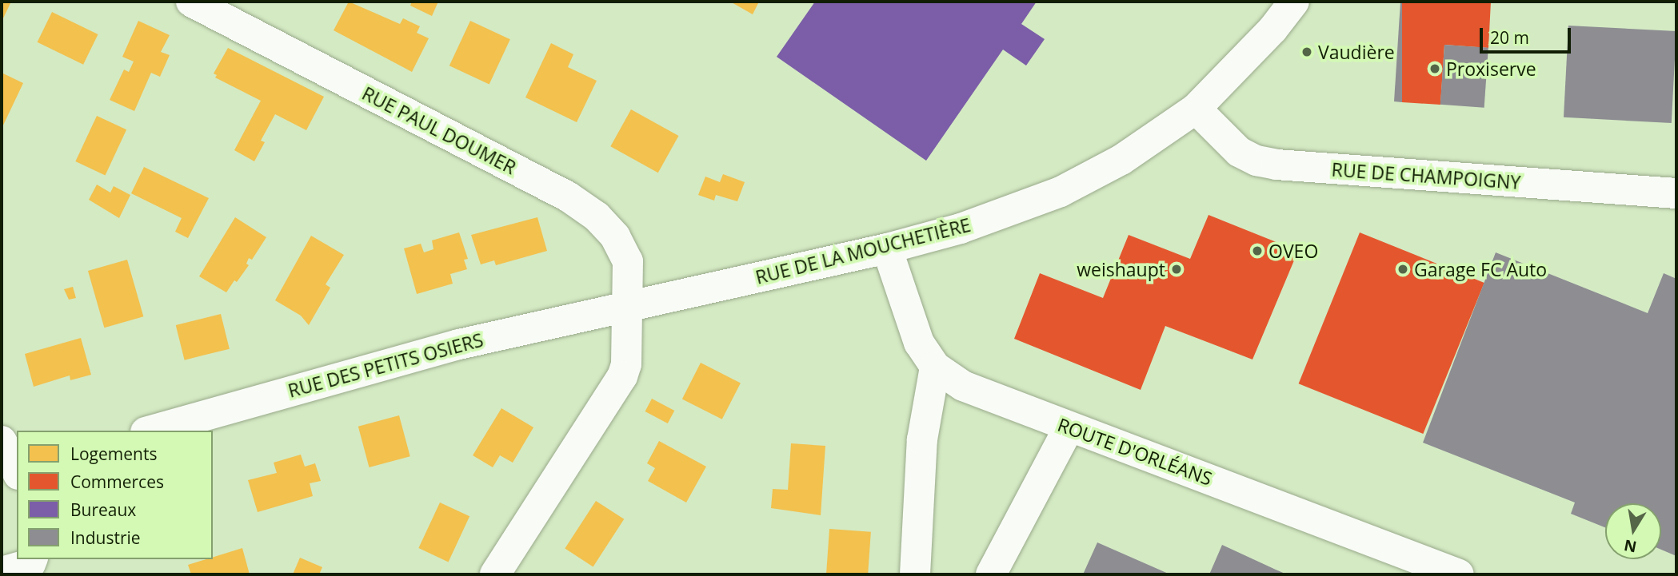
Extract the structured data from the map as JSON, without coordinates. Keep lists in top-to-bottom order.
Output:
{
  "streets": {
    "street": [
      "RUE PAUL DOUMER",
      "RUE DE CHAMPOIGNY",
      "RUE DE LA MOUCHETIÈRE",
      "RUE DES PETITS OSIERS",
      "ROUTE D'ORLÉANS"
    ]
  },
  "crossings": [
    ["RUE PAUL DOUMER", "RUE DE LA MOUCHETIÈRE"],
    ["RUE PAUL DOUMER", "RUE DES PETITS OSIERS"],
    ["RUE DE CHAMPOIGNY", "RUE DE LA MOUCHETIÈRE"],
    ["RUE DE LA MOUCHETIÈRE", "RUE DES PETITS OSIERS"],
    ["RUE DE LA MOUCHETIÈRE", "ROUTE D'ORLÉANS"]
  ],
  "places": [
    "Vaudière",
    "Proxiserve",
    "OVEO",
    "weishaupt",
    "Garage FC Auto"
  ],
  "legend": [
    "Logements",
    "Commerces",
    "Bureaux",
    "Industrie"
  ],
  "scale_bar": "20 m",
  "north": "bottom"
}
